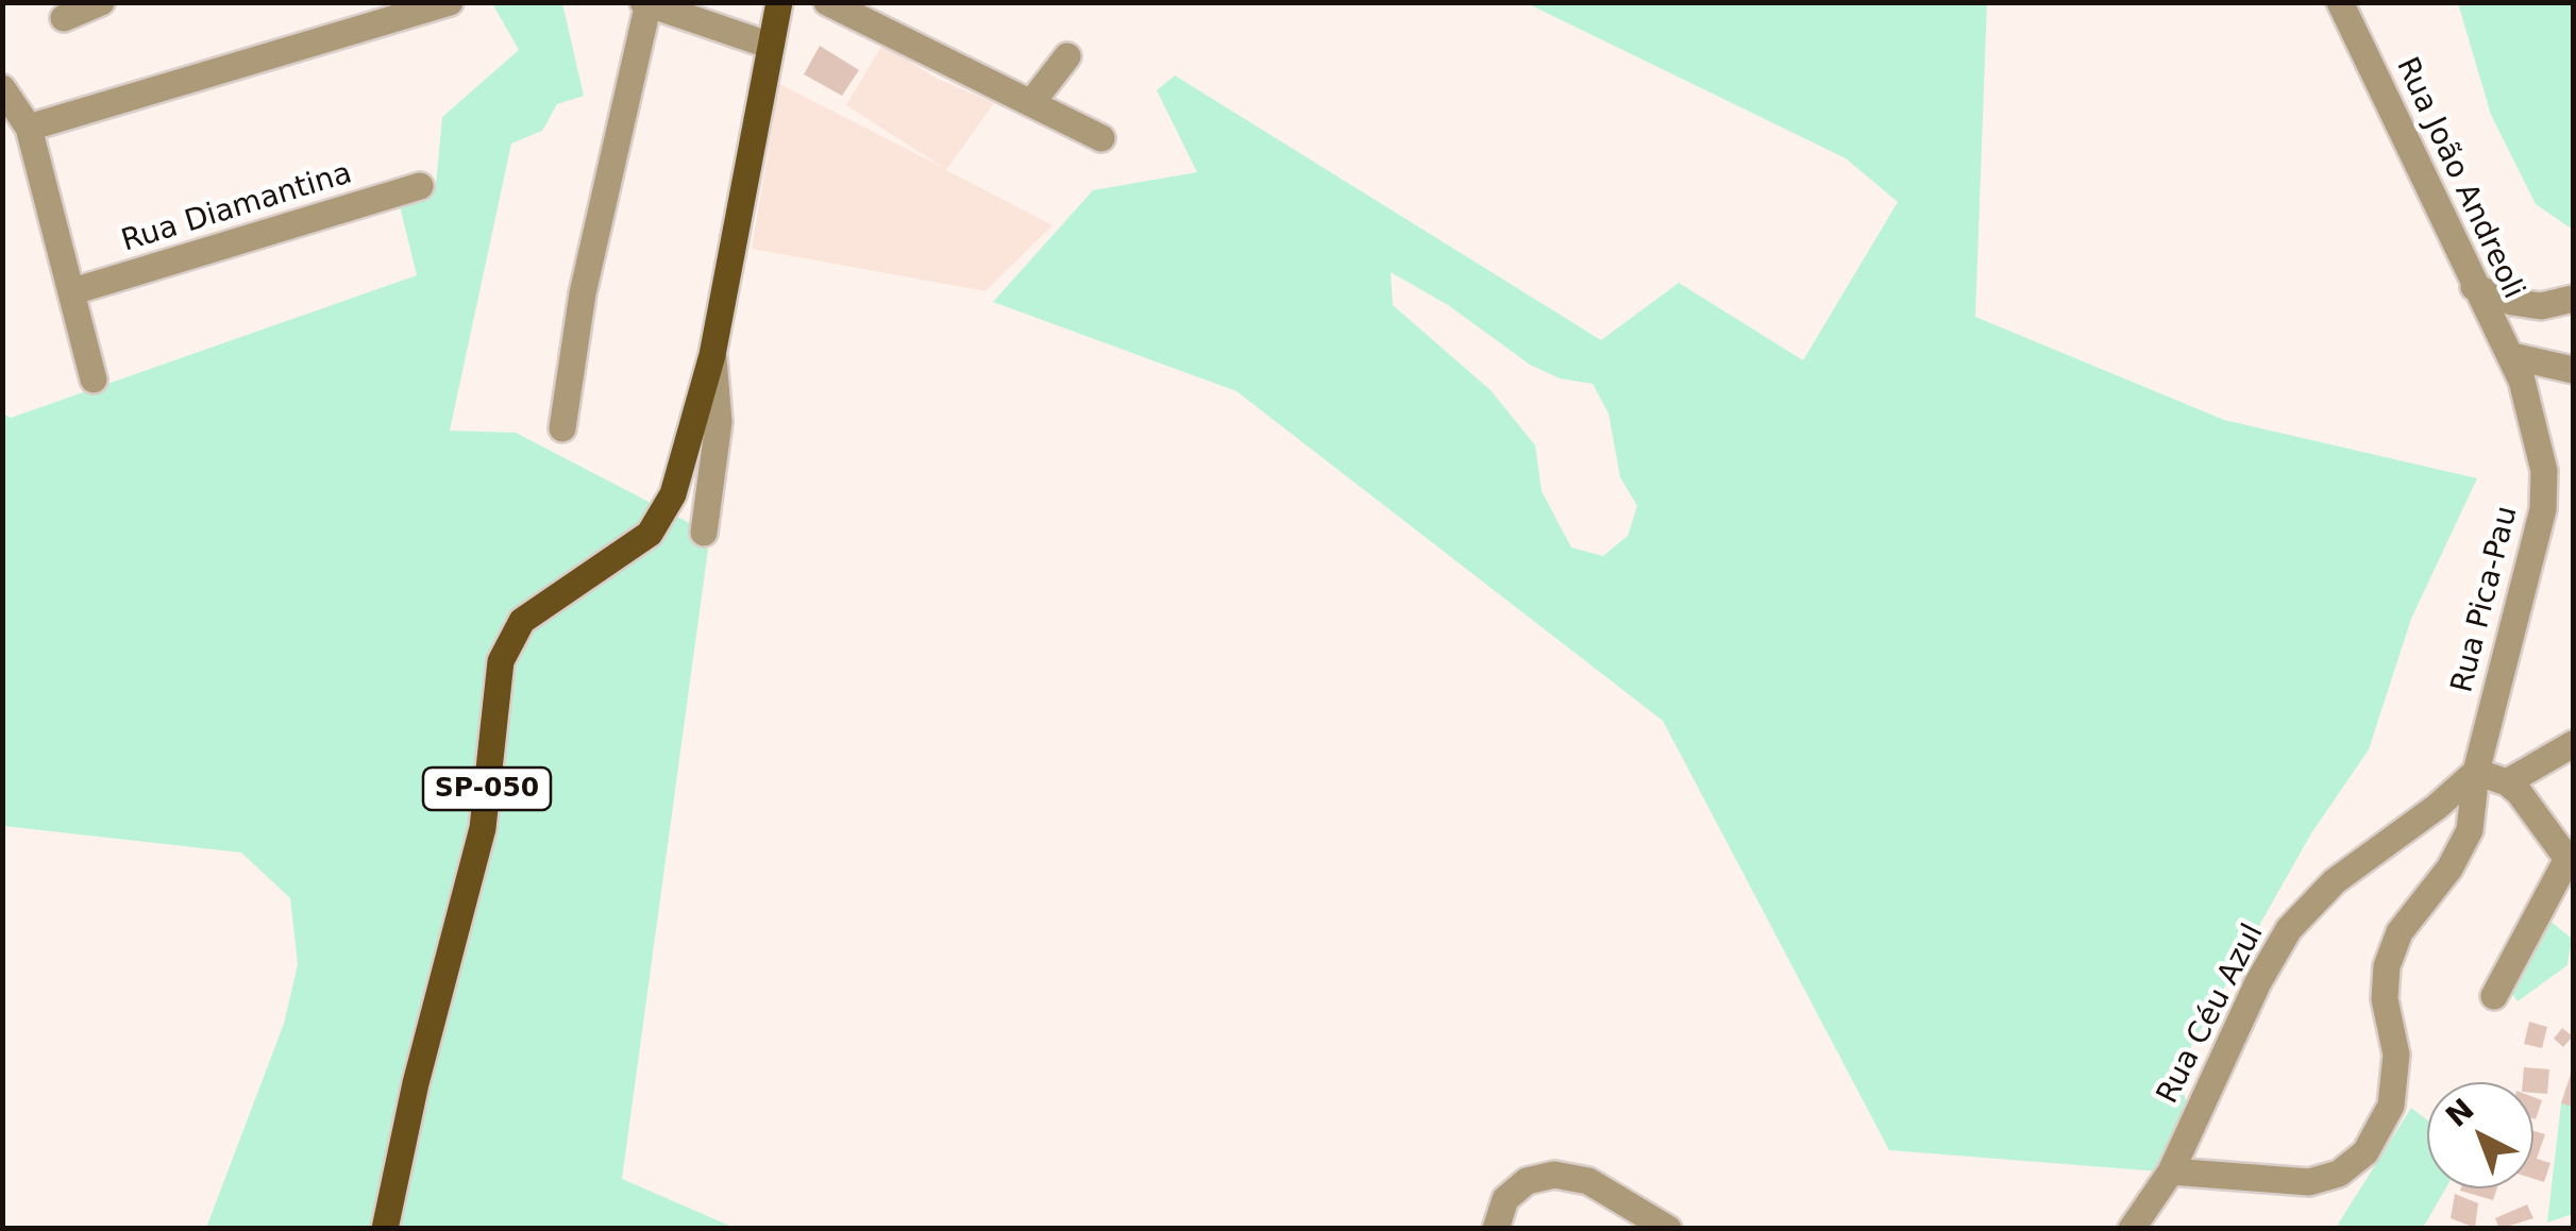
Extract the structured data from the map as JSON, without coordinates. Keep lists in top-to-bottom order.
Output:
{
  "streets": {
    "main road": ["SP-050"],
    "street": [
      "Rua João Andreoli",
      "Rua Diamantina",
      "Rua Pica-Pau",
      "Rua Céu Azul"
    ]
  },
  "crossings": [
    ["Rua João Andreoli", "Rua Pica-Pau"],
    ["Rua Pica-Pau", "Rua Céu Azul"]
  ],
  "north": "top left"
}
